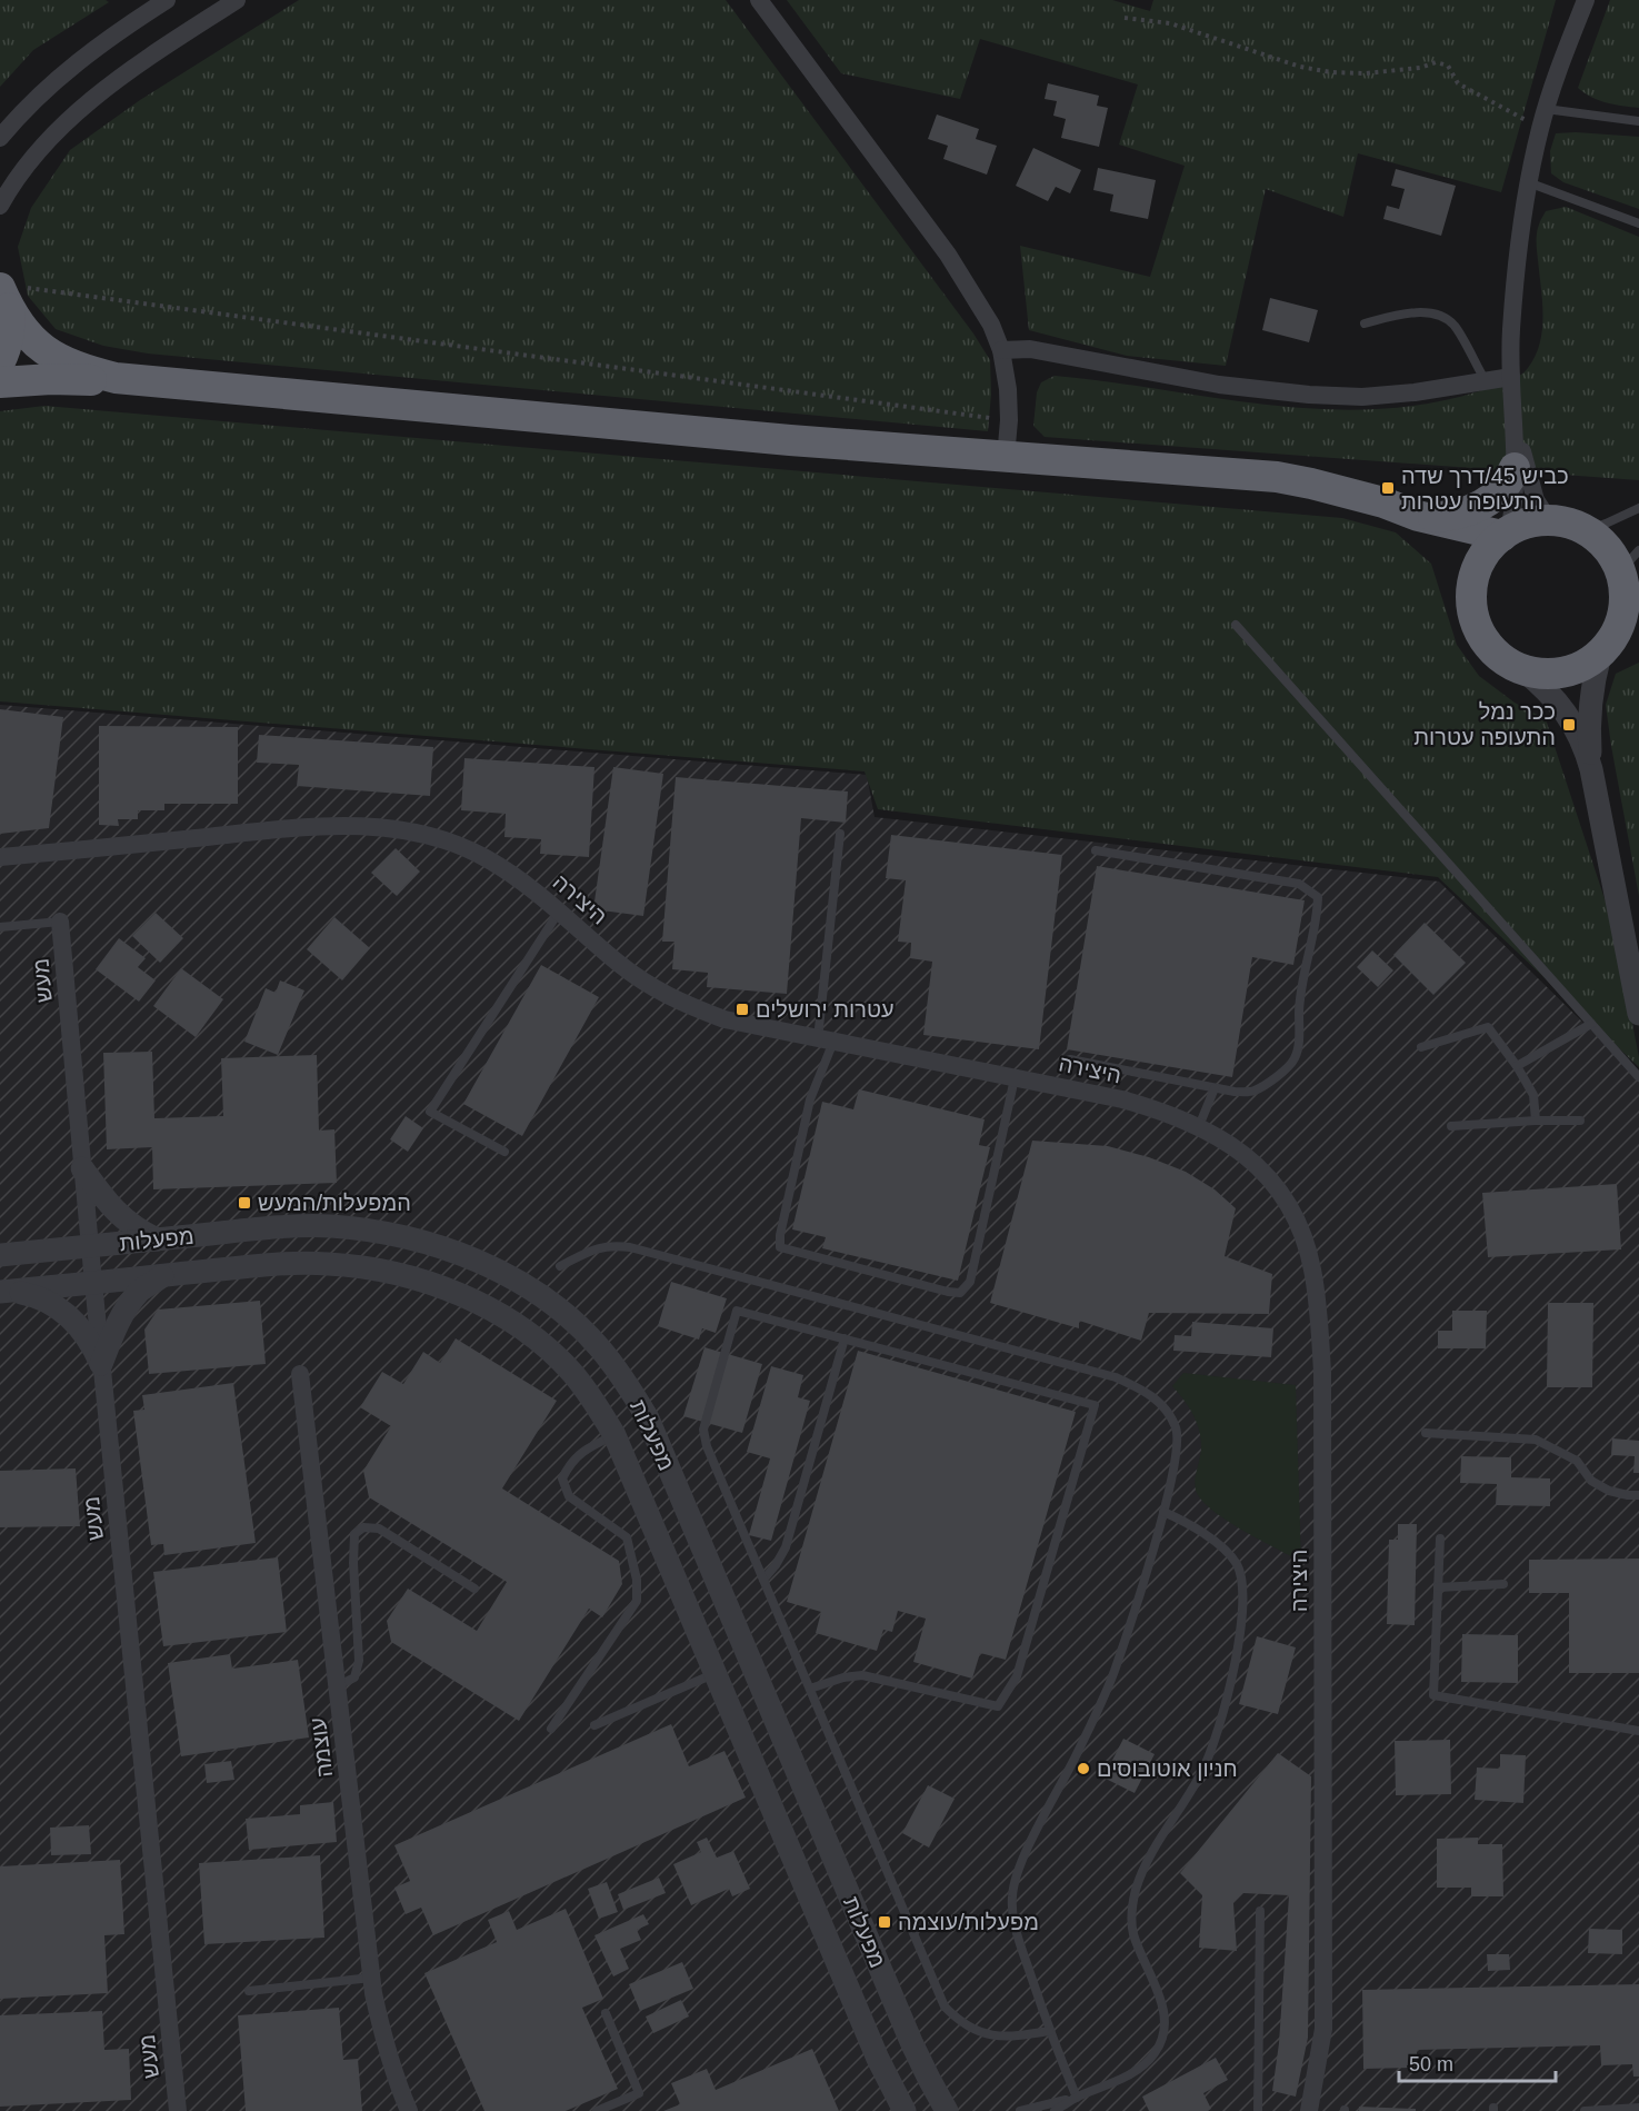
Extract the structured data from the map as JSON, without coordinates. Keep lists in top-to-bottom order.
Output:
{
  "streets": {
    "street": [
      "היצירה",
      "מעש",
      "מפעלות",
      "עוצמה"
    ]
  },
  "crossings": [
    ["מעש", "מפעלות"]
  ],
  "places": {
    "transit": [
      "כביש 45/דרך שדה התעופה עטרות",
      "ככר נמל התעופה עטרות",
      "עטרות ירושלים",
      "המפעלות/המעש",
      "מפעלות/עוצמה"
    ],
    "other": ["חניון אוטובוסים"]
  },
  "scale_bar": "50 m"
}
